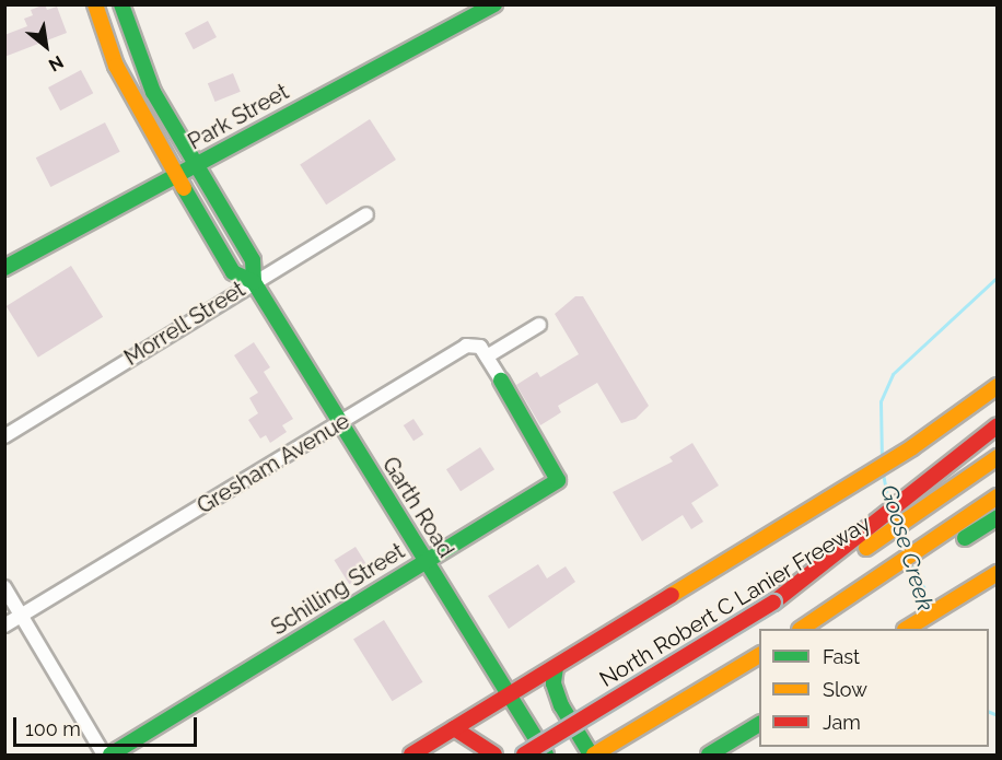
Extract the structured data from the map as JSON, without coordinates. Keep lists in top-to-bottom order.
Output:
{
  "streets": {
    "main road": [
      "Park Street",
      "Garth Road",
      "Schilling Street",
      "North Robert C Lanier Freeway"
    ],
    "street": ["Morrell Street", "Gresham Avenue"]
  },
  "crossings": [
    ["Park Street", "Garth Road"],
    ["Morrell Street", "Garth Road"],
    ["Gresham Avenue", "Garth Road"],
    ["Garth Road", "Schilling Street"]
  ],
  "water": ["Goose Creek"],
  "legend": ["Fast", "Slow", "Jam"],
  "scale_bar": "100 m",
  "north": "bottom right"
}
